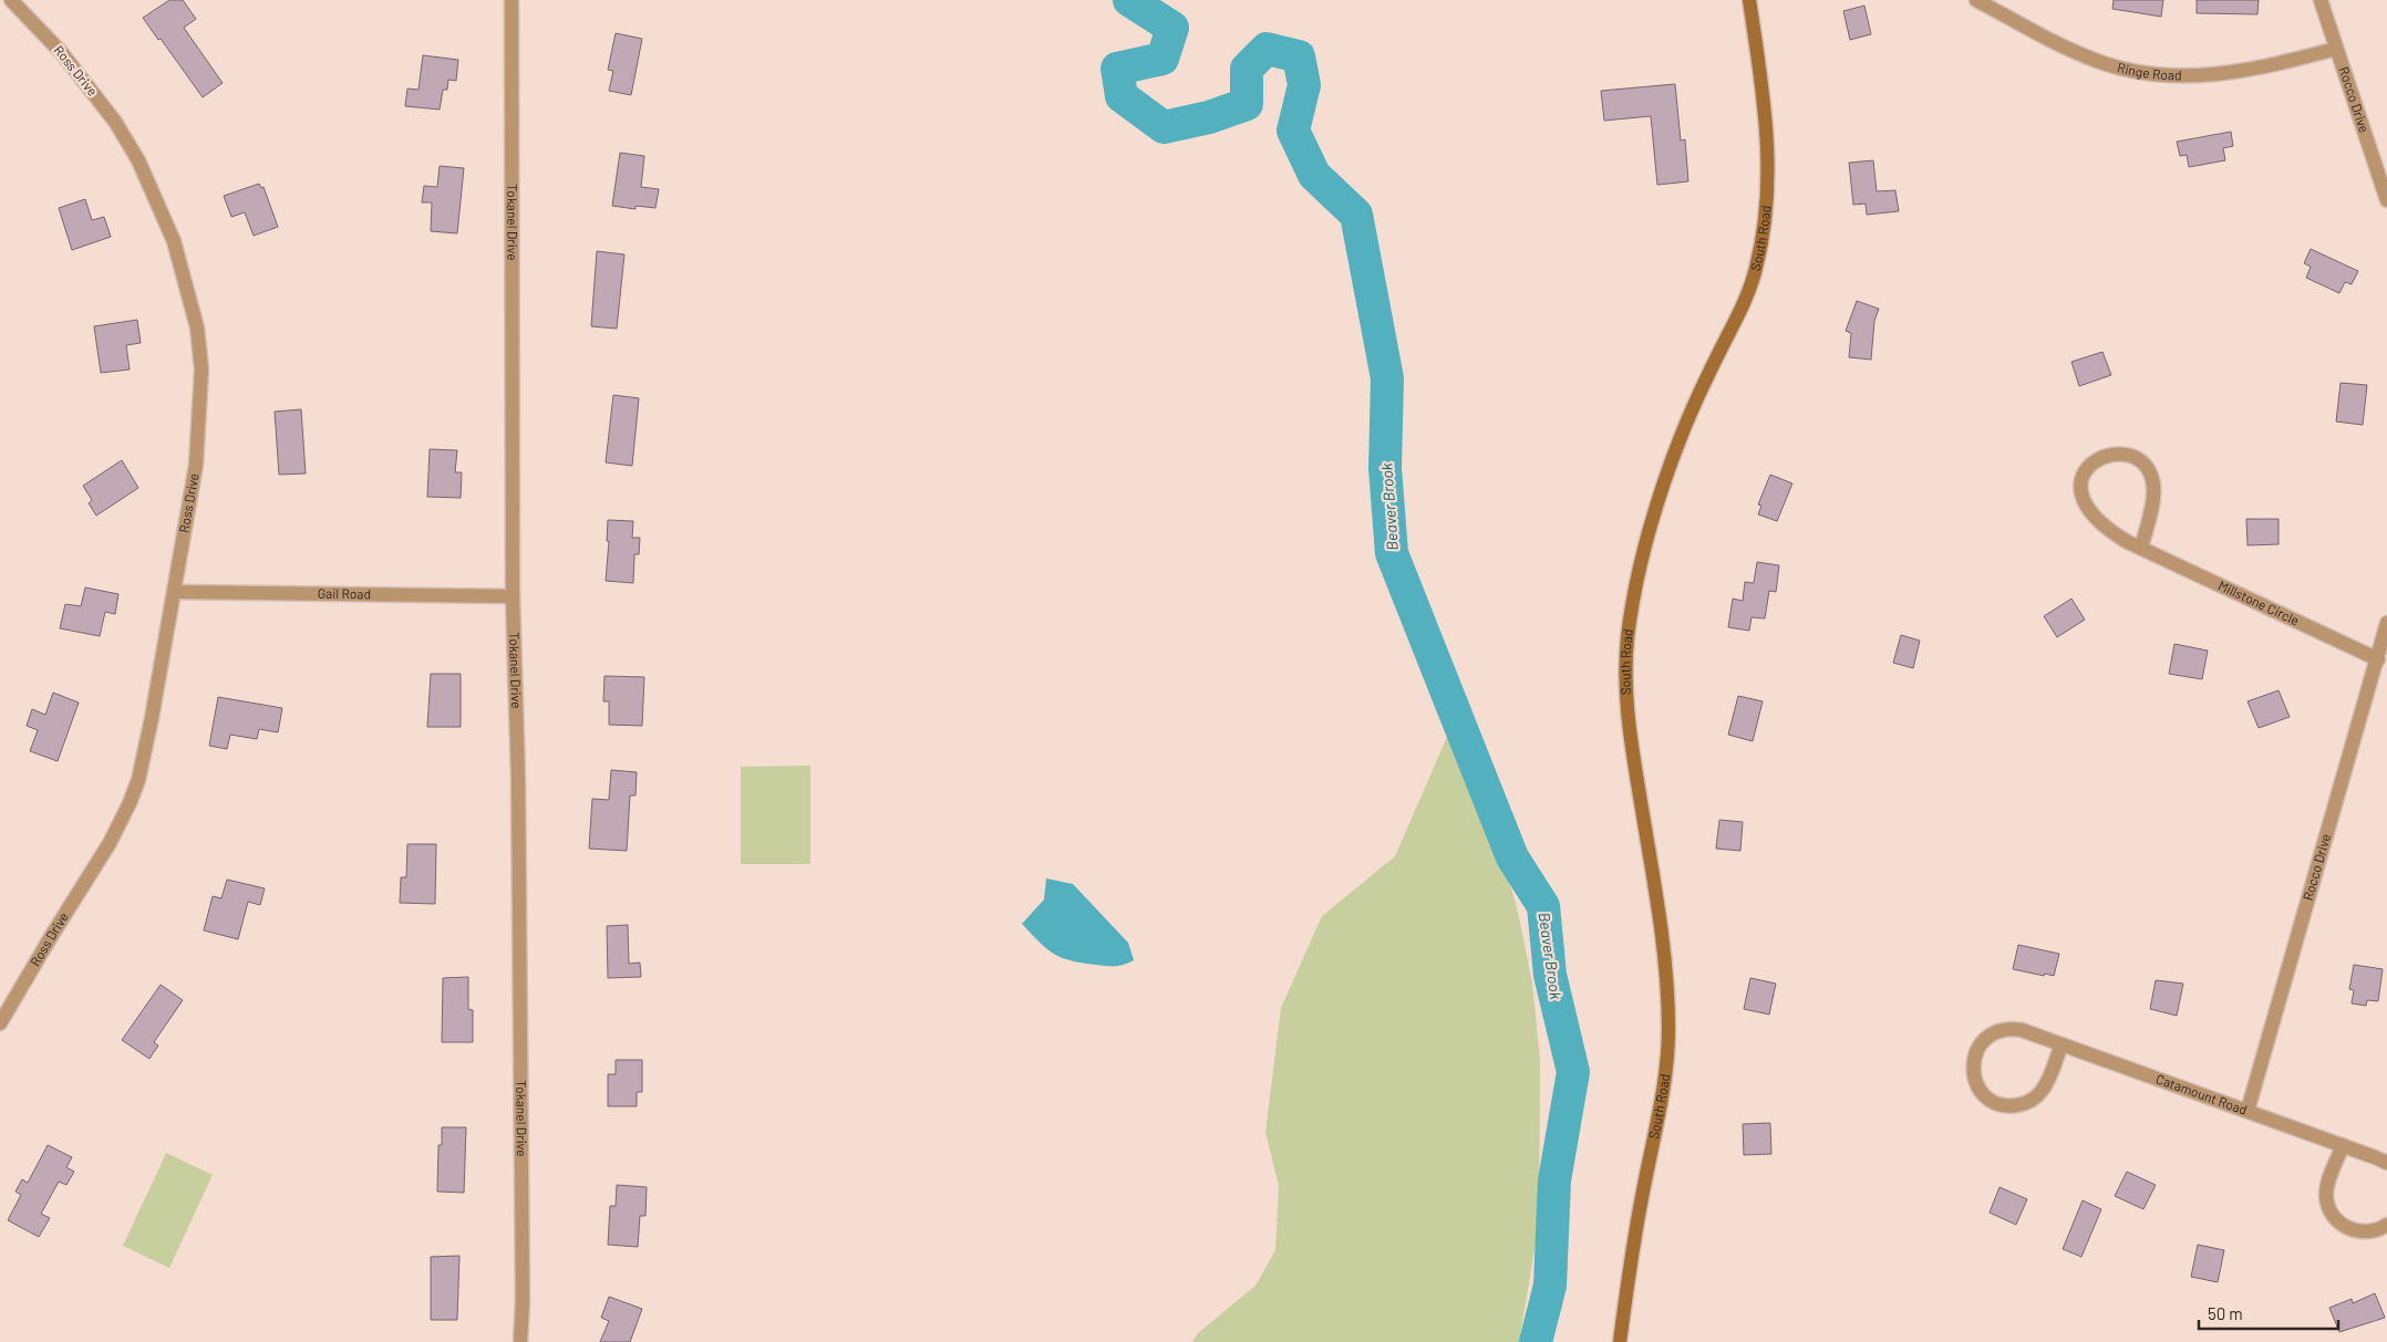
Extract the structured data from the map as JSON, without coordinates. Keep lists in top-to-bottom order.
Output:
{
  "streets": {
    "street": [
      "Ross Drive",
      "Ringe Road",
      "Rocco Drive",
      "Tokanel Drive",
      "South Road",
      "Gail Road",
      "Millstone Circle",
      "Catamount Road"
    ]
  },
  "crossings": [
    ["Ross Drive", "Gail Road"],
    ["Ringe Road", "Rocco Drive"],
    ["Rocco Drive", "Millstone Circle"],
    ["Rocco Drive", "Catamount Road"],
    ["Tokanel Drive", "Gail Road"]
  ],
  "water": ["Beaver Brook"],
  "scale_bar": "50 m"
}
